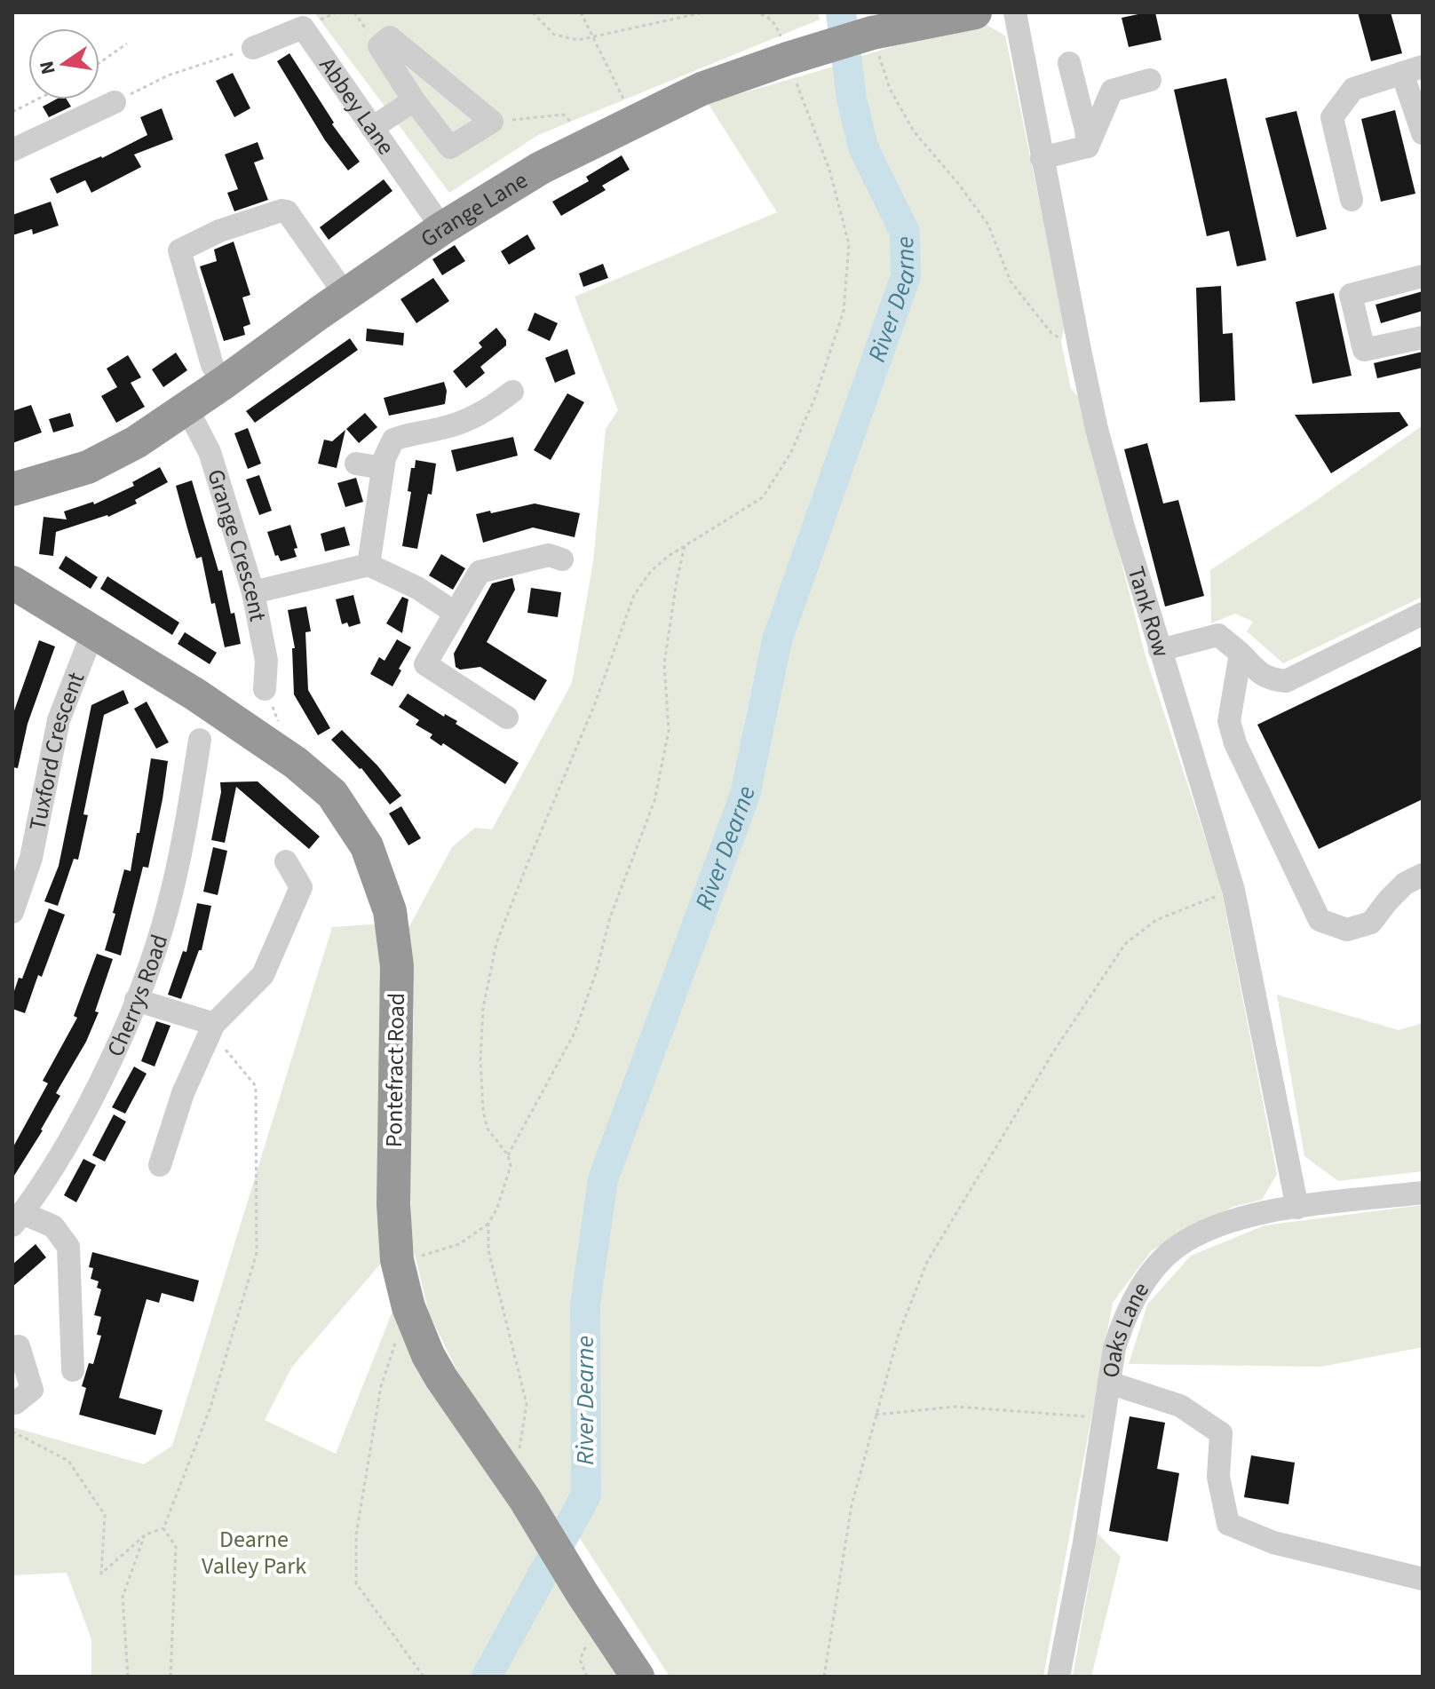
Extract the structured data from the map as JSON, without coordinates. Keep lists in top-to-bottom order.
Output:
{
  "streets": {
    "highway": ["Grange Lane", "Pontefract Road"],
    "street": [
      "Abbey Lane",
      "Grange Crescent",
      "Tank Row",
      "Tuxford Crescent",
      "Cherrys Road",
      "Oaks Lane"
    ]
  },
  "crossings": [
    ["Abbey Lane", "Grange Lane"],
    ["Grange Lane", "Grange Crescent"],
    ["Tank Row", "Oaks Lane"],
    ["Tuxford Crescent", "Pontefract Road"]
  ],
  "water": ["River Dearne"],
  "parks": ["Dearne Valley Park"],
  "north": "left"
}
